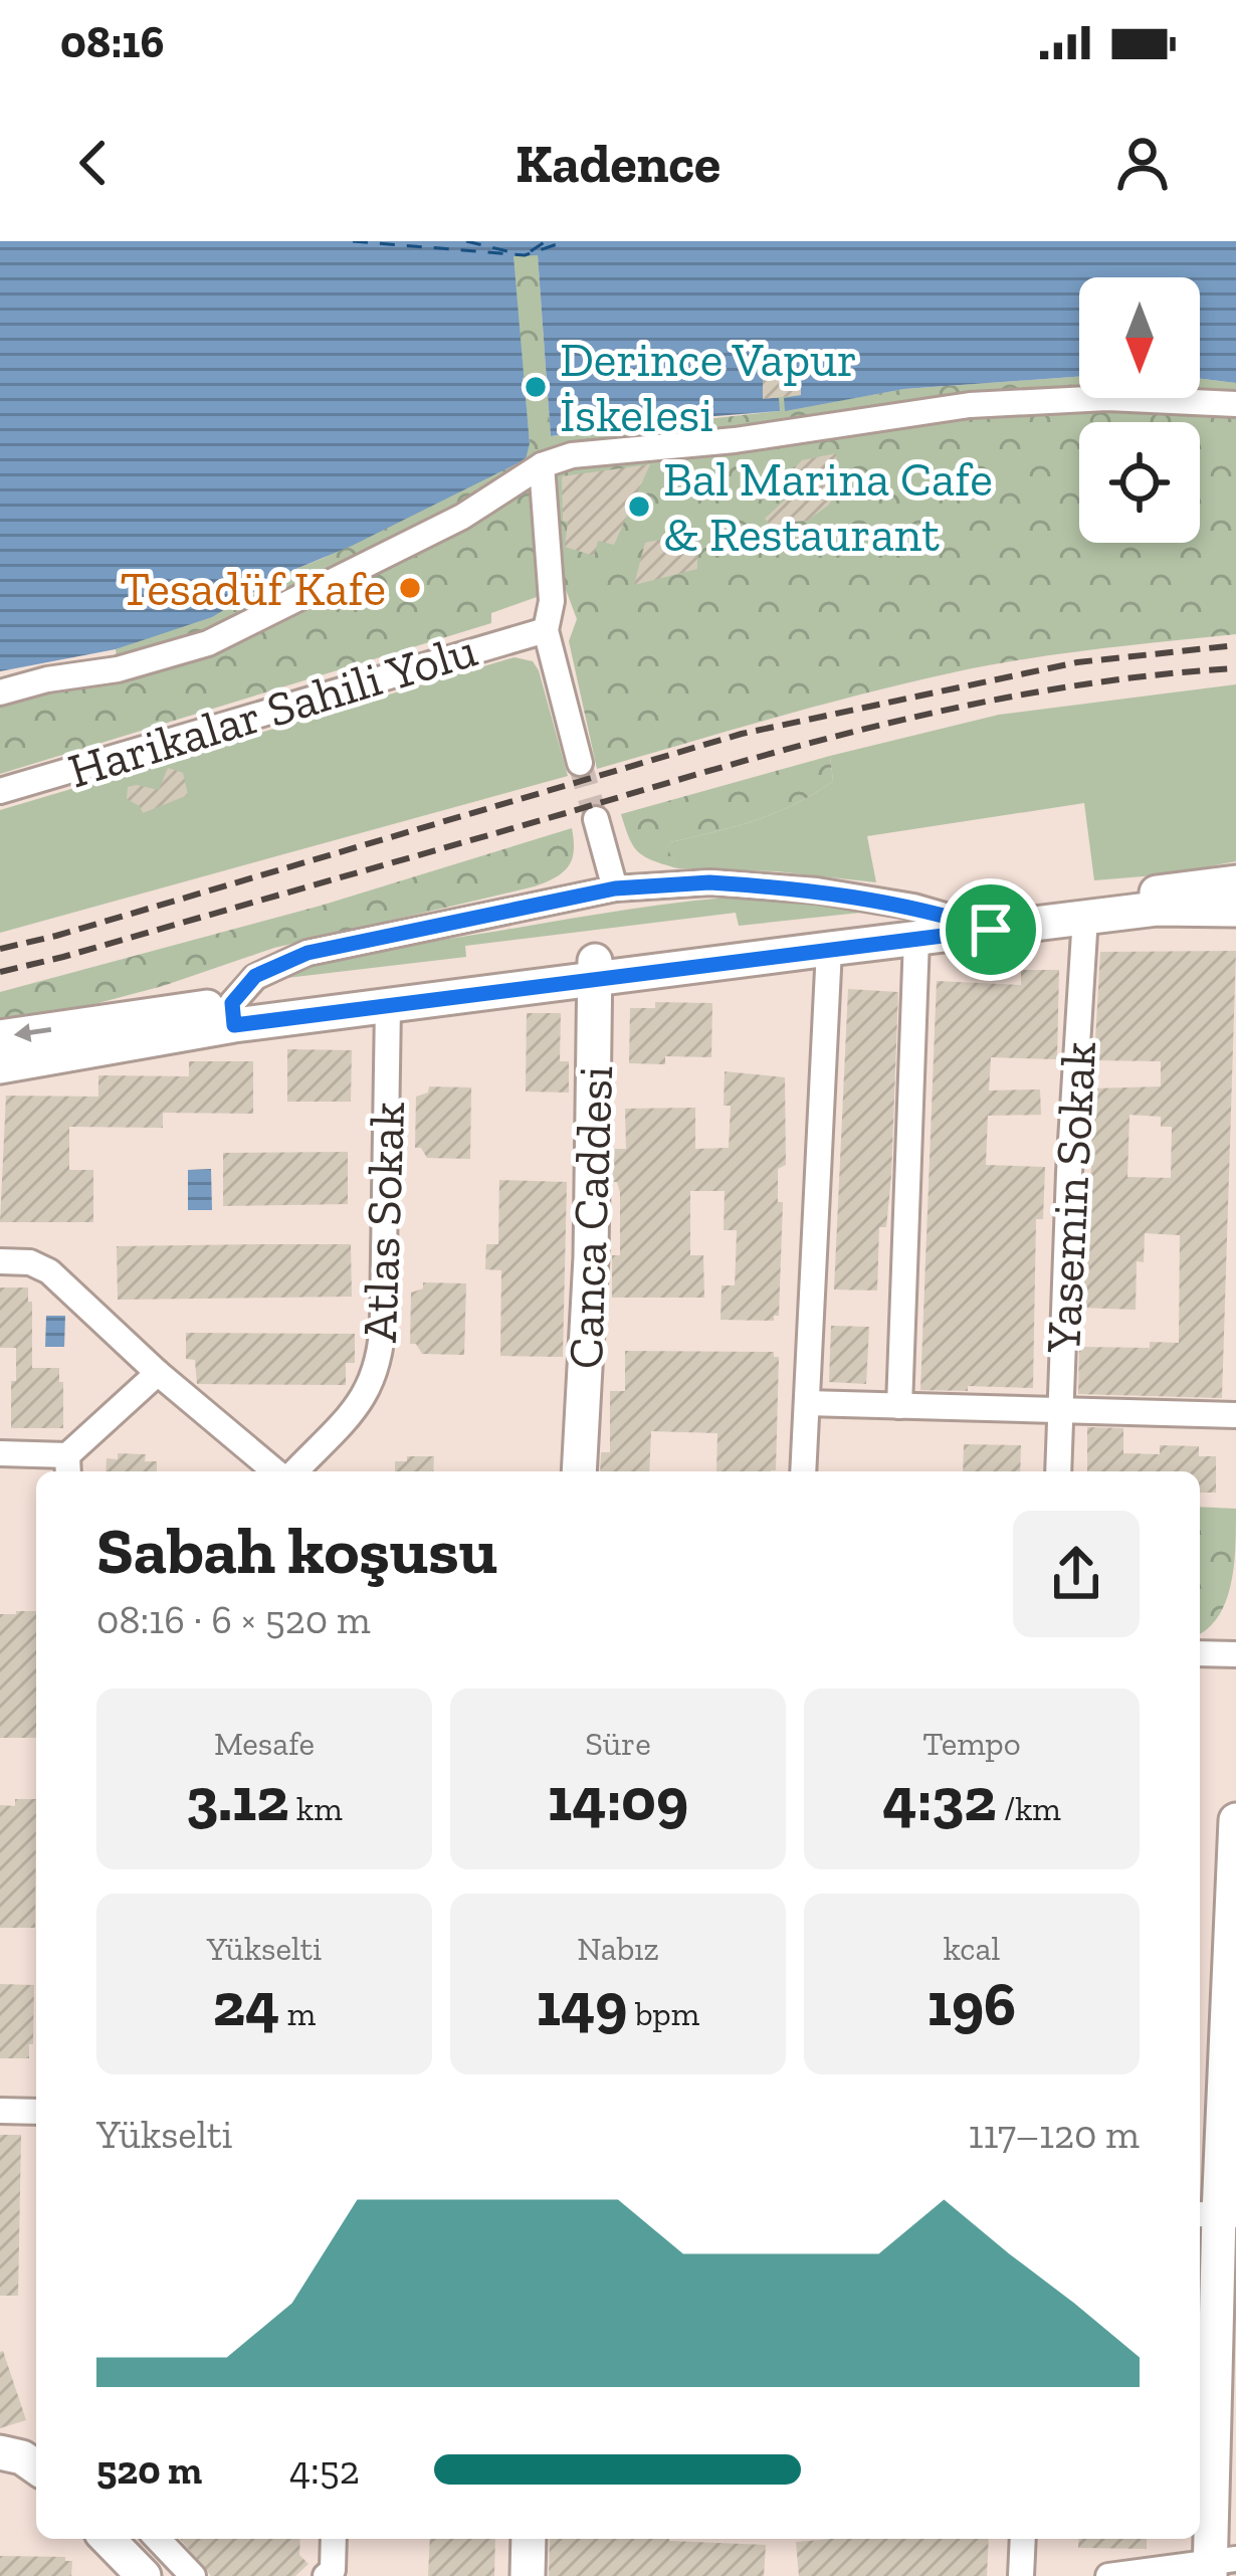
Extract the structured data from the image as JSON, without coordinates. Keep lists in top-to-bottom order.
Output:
{
  "streets": {
    "main road": ["Canca Caddesi"],
    "street": ["Harikalar Sahili Yolu", "Yasemin Sokak", "Atlas Sokak"]
  },
  "places": ["Derince Vapur İskelesi", "Bal Marina Cafe & Restaurant", "Tesadüf Kafe"],
  "north": "bottom",
  "page": {
    "status": "08:16",
    "header": "Kadence",
    "heading": ["Sabah koşusu", "08:16 · 6 × 520 m"],
    "stats": [
      ["Mesafe", "3.12 km"],
      ["Süre", "14:09"],
      ["Tempo", "4:32 /km"],
      ["Yükselti", "24 m"],
      ["Nabız", "149 bpm"],
      ["kcal", "196"]
    ],
    "chart": ["Yükselti", "117–120 m"],
    "list": [
      {
        "name": "520 m",
        "note": "4:52"
      }
    ]
  }
}
